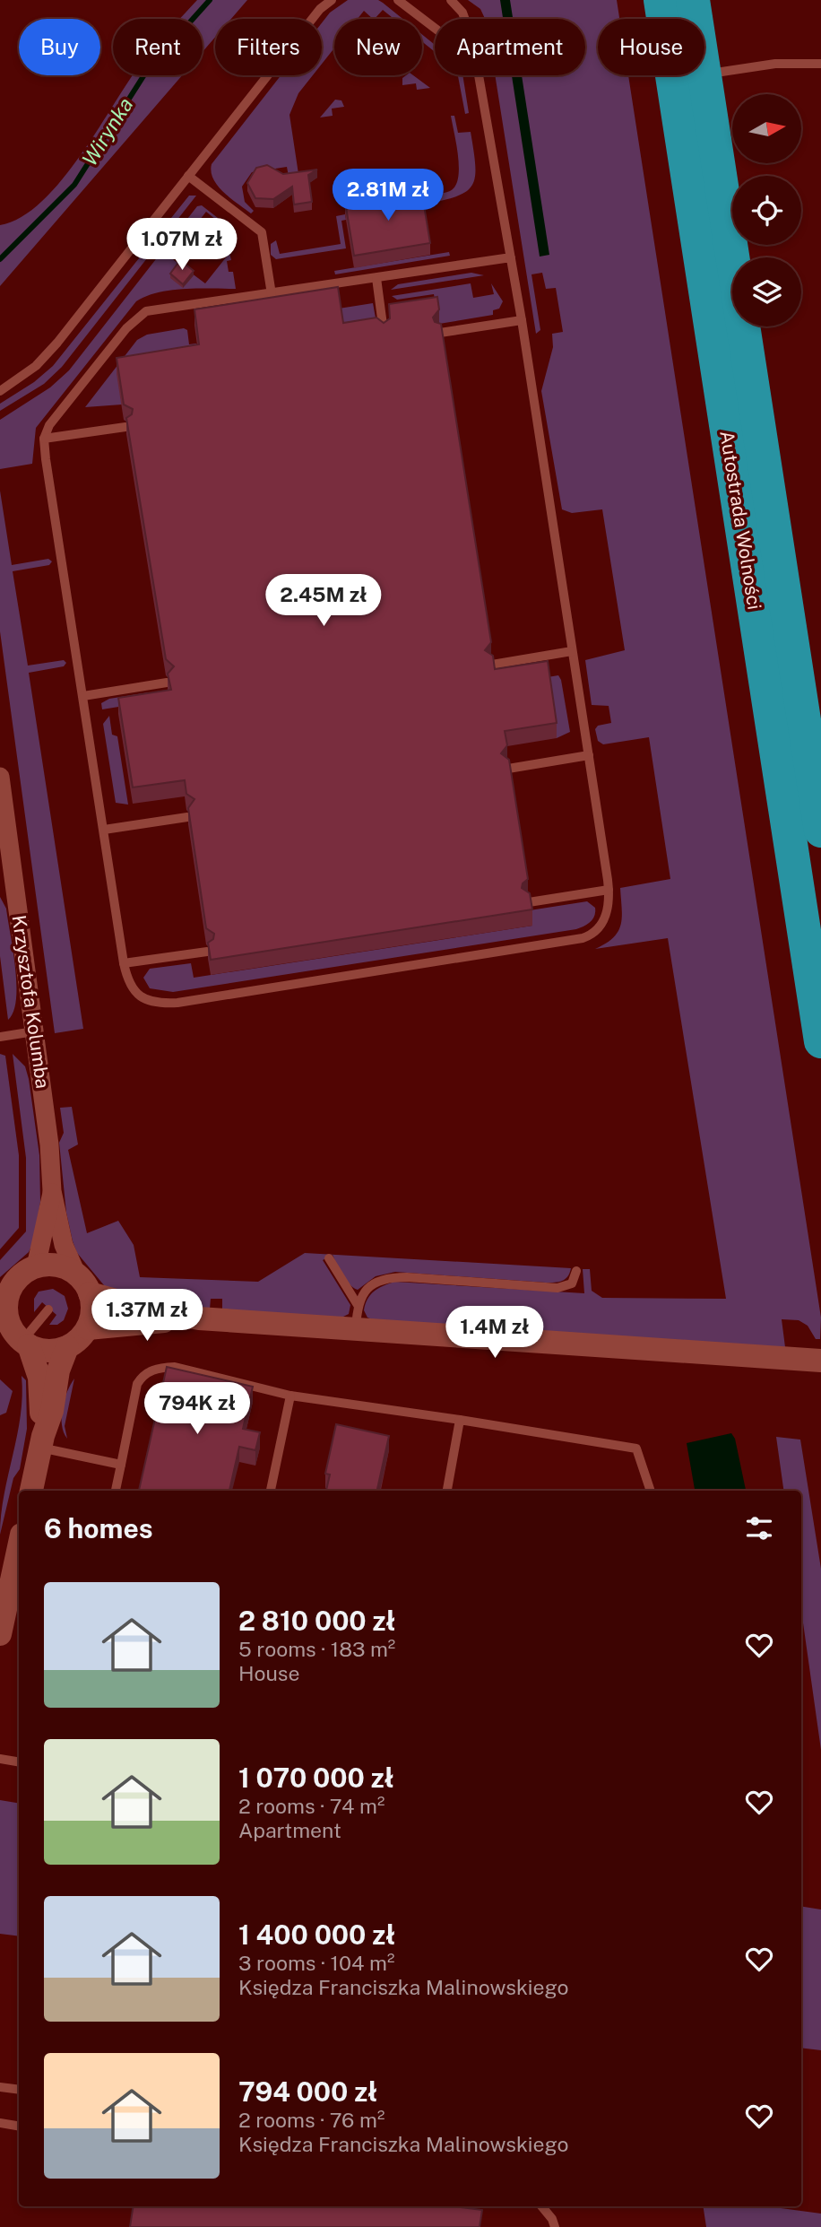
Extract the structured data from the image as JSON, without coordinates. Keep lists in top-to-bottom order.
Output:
{
  "streets": {
    "highway": ["Autostrada Wolności"],
    "street": ["Krzysztofa Kolumba"]
  },
  "water": ["Wirynka"],
  "north": "right",
  "page": {
    "chip": [
      "Buy",
      "Rent",
      "Filters",
      "New",
      "Apartment",
      "House"
    ],
    "price": [
      "2.81M zł",
      "1.07M zł",
      "2.45M zł",
      "1.37M zł",
      "1.4M zł",
      "794K zł"
    ],
    "heading": "6 homes",
    "list": [
      {
        "name": "2 810 000 zł",
        "note": "5 rooms · 183 m² · House"
      },
      {
        "name": "1 070 000 zł",
        "note": "2 rooms · 74 m² · Apartment"
      },
      {
        "name": "1 400 000 zł",
        "note": "3 rooms · 104 m² · Księdza Franciszka Malinowskiego"
      },
      {
        "name": "794 000 zł",
        "note": "2 rooms · 76 m² · Księdza Franciszka Malinowskiego"
      }
    ]
  }
}
